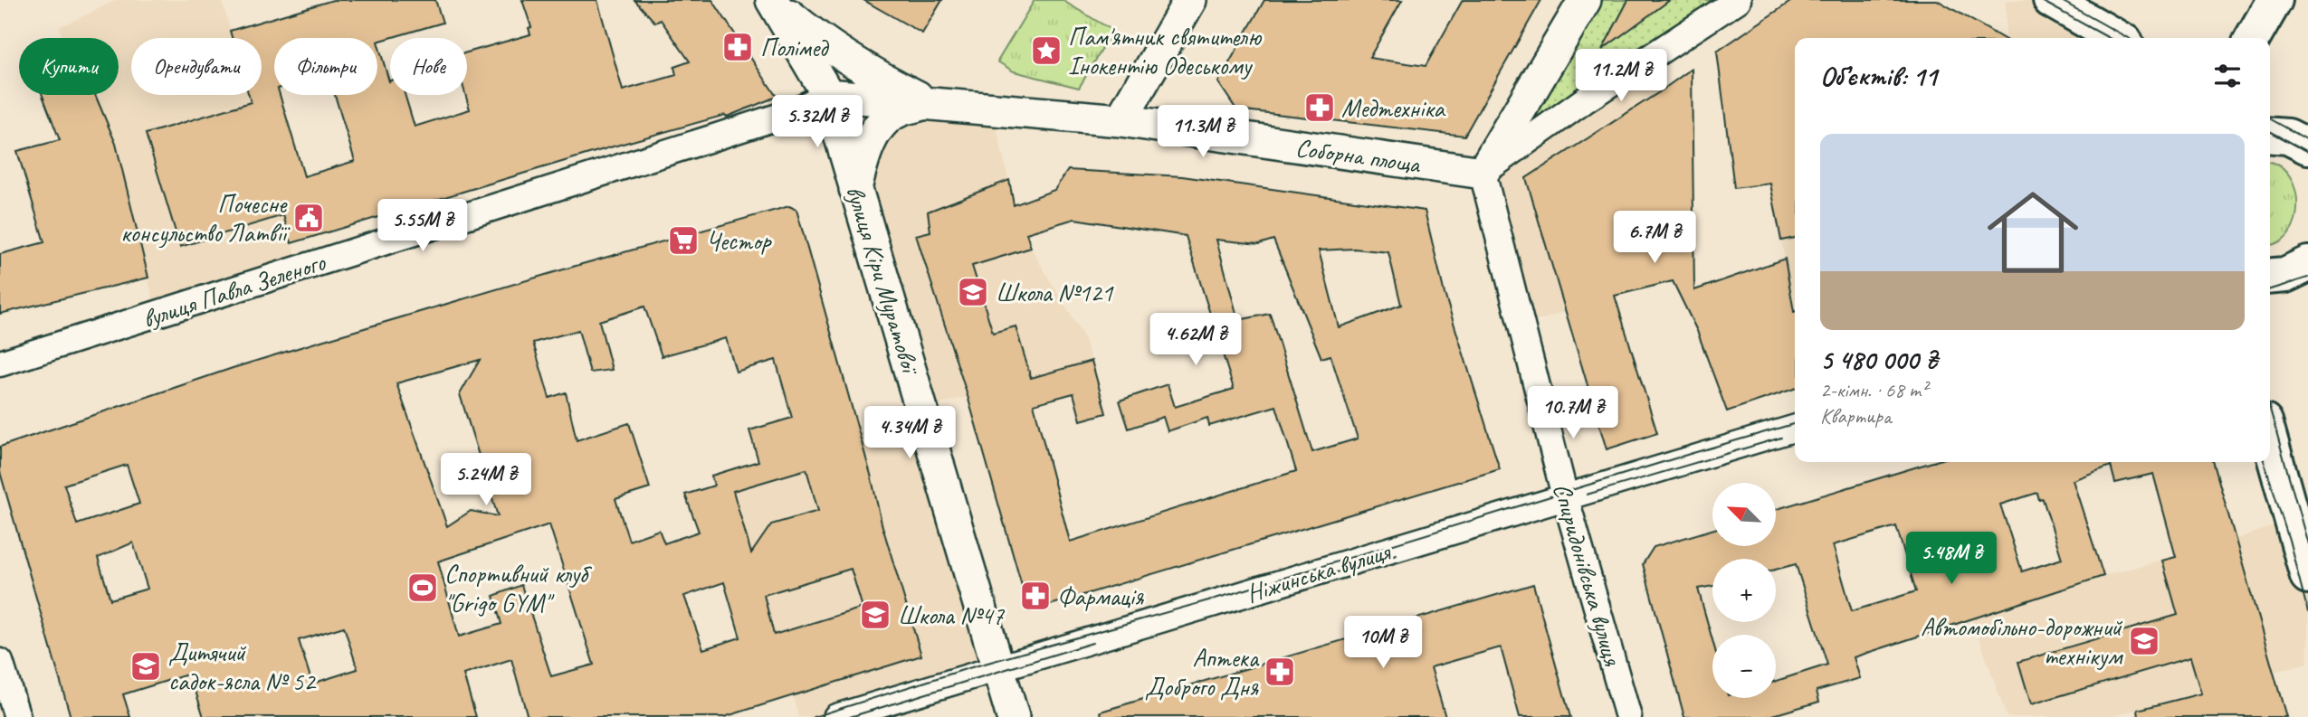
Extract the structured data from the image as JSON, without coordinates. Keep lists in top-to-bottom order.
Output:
{
  "streets": {
    "street": [
      "Соборна площа",
      "вулиця Кіри Муратової",
      "вулиця Павла Зеленого",
      "Ніжинська вулиця",
      "Спиридонівська вулиця"
    ]
  },
  "crossings": [
    ["Соборна площа", "вулиця Кіри Муратової"],
    ["Соборна площа", "вулиця Павла Зеленого"],
    ["Соборна площа", "Спиридонівська вулиця"],
    ["вулиця Кіри Муратової", "вулиця Павла Зеленого"],
    ["вулиця Кіри Муратової", "Ніжинська вулиця"],
    ["Ніжинська вулиця", "Спиридонівська вулиця"]
  ],
  "places": {
    "pharmacy": [
      "Полімед",
      "Медтехніка",
      "Фармація",
      "Аптека Доброго Дня"
    ],
    "place": ["Пам'ятник святителю Інокентію Одеському"],
    "public building": ["Почесне консульство Латвії"],
    "supermarket": ["Честор"],
    "school or university": [
      "Школа №121",
      "Школа №47",
      "Автомобільно-дорожний технікум",
      "Дитячий садок-ясла № 52"
    ],
    "sports": ["Спортивний клуб \"Grigo GYM\""]
  },
  "north": "top left",
  "page": {
    "chip": [
      "Купити",
      "Орендувати",
      "Фільтри",
      "Нове"
    ],
    "heading": "Об’єктів: 11",
    "price": [
      "11.2M ₴",
      "5.32M ₴",
      "11.3M ₴",
      "5.55M ₴",
      "6.7M ₴",
      "4.62M ₴",
      "10.7M ₴",
      "4.34M ₴",
      "5.24M ₴",
      "5.48M ₴",
      "10M ₴"
    ],
    "list": [
      {
        "name": "5 480 000 ₴",
        "note": "2-кімн. · 68 m² · Квартира"
      }
    ],
    "map_buttons": ["+", "−"]
  }
}
